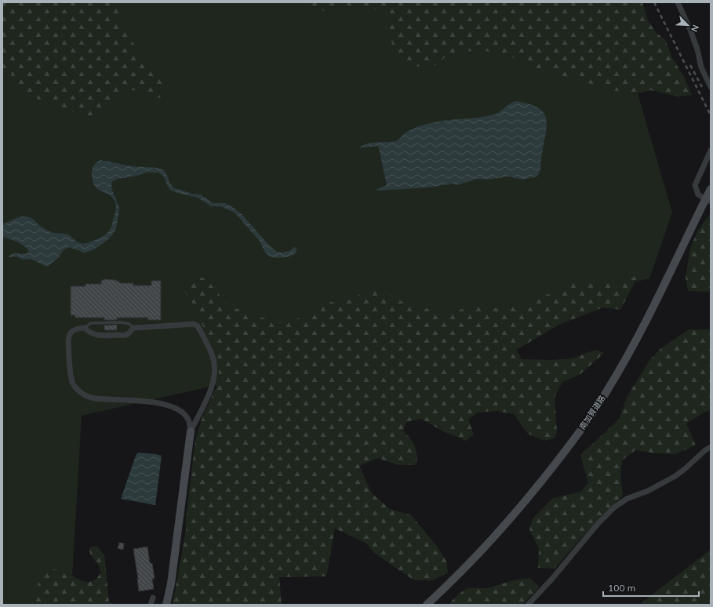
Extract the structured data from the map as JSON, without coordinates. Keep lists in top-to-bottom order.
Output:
{
  "streets": {
    "main road": ["南加賀道路"]
  },
  "scale_bar": "100 m",
  "north": "bottom right"
}
